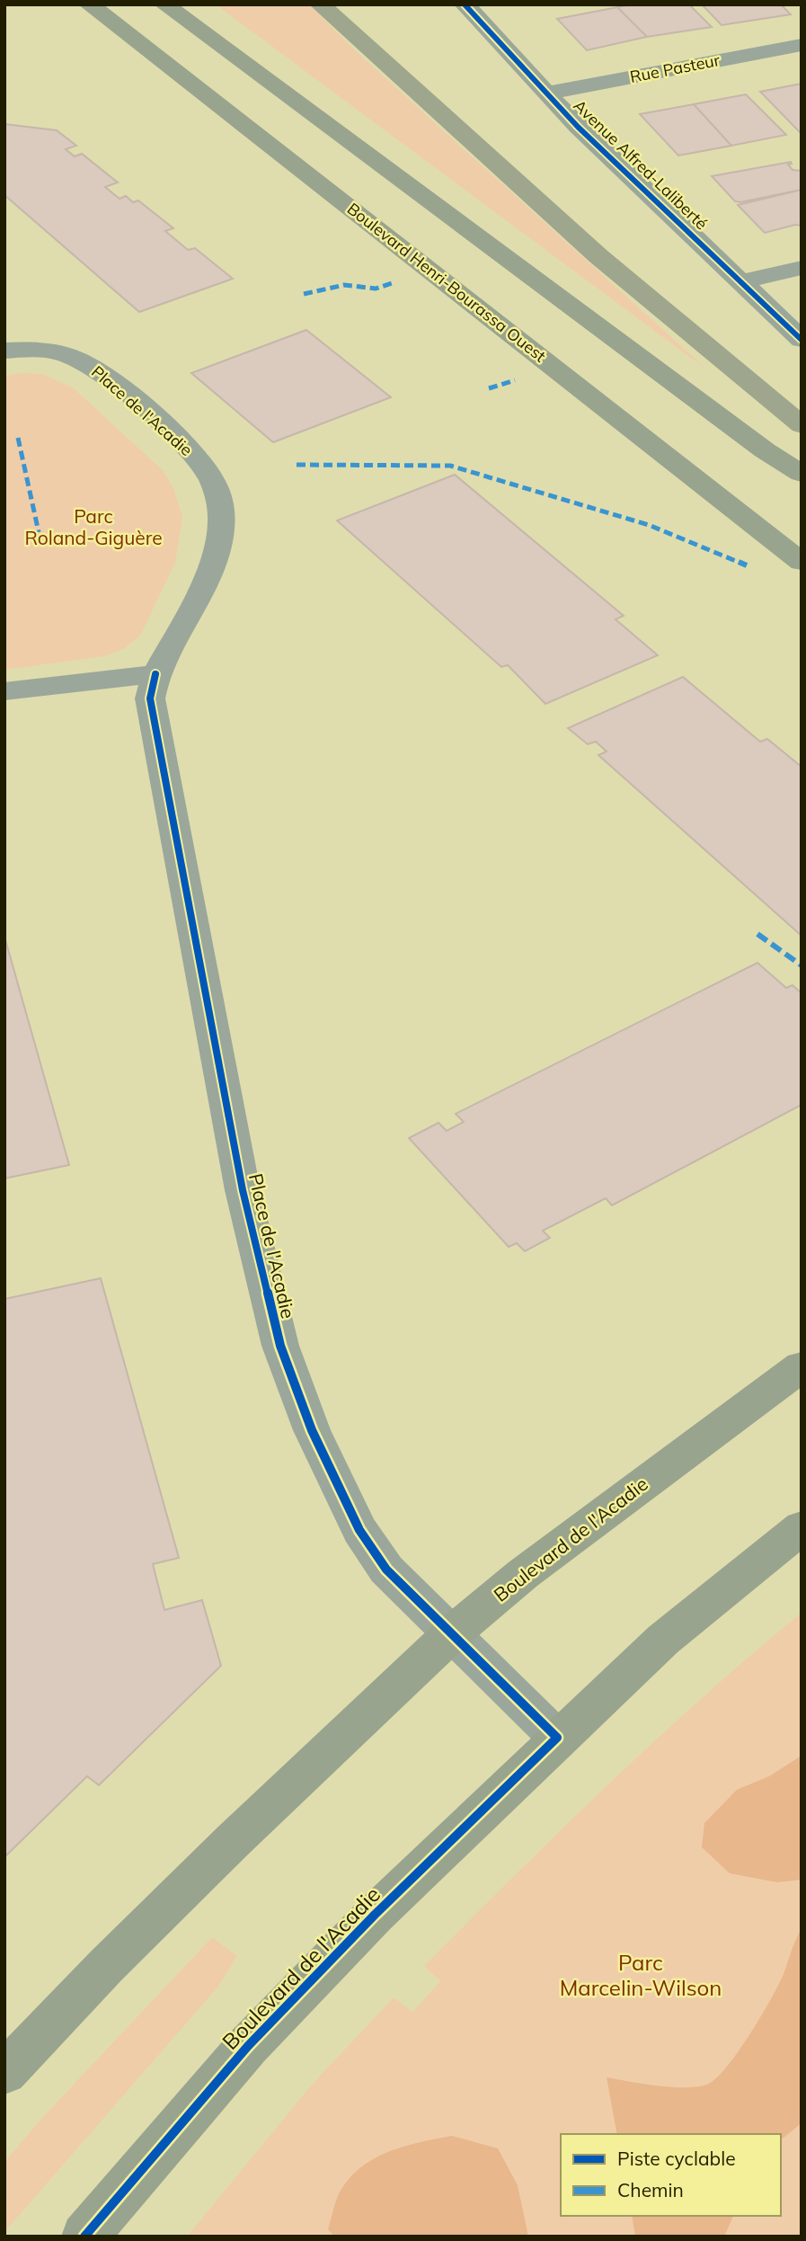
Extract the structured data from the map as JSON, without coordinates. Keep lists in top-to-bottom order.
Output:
{
  "streets": {
    "main road": ["Boulevard Henri-Bourassa Ouest", "Boulevard de l'Acadie"],
    "street": ["Rue Pasteur", "Avenue Alfred-Laliberté", "Place de l'Acadie"]
  },
  "crossings": [
    ["Rue Pasteur", "Avenue Alfred-Laliberté"],
    ["Place de l'Acadie", "Boulevard de l'Acadie"]
  ],
  "parks": ["Parc Roland-Giguère", "Parc Marcelin-Wilson"],
  "legend": ["Piste cyclable", "Chemin"]
}
